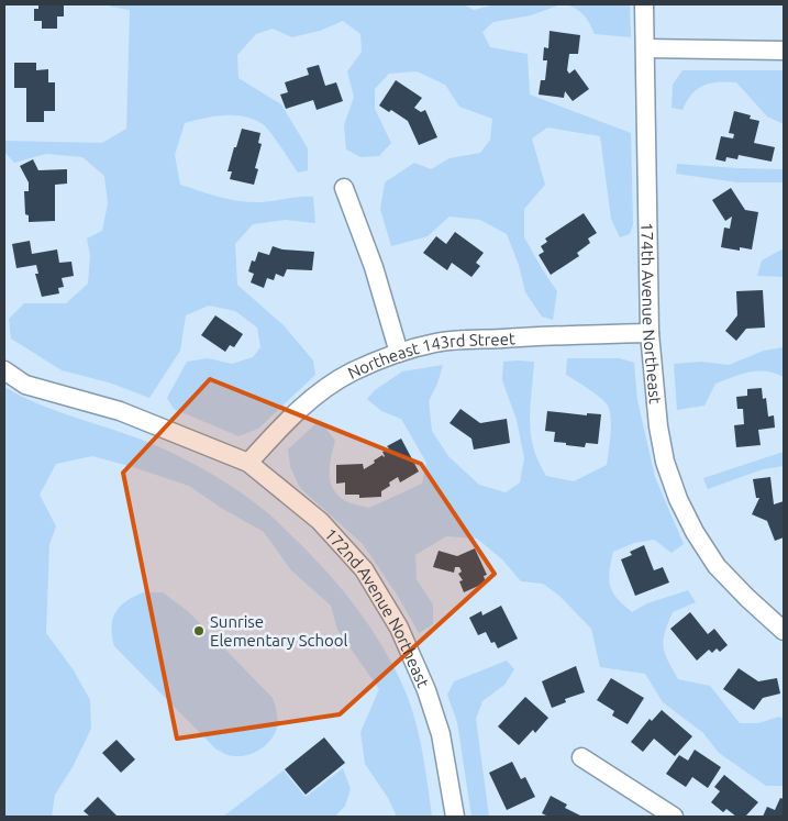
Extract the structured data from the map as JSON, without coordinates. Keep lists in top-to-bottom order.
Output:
{
  "streets": {
    "street": ["174th Avenue Northeast", "Northeast 143rd Street", "172nd Avenue Northeast"]
  },
  "crossings": [
    ["174th Avenue Northeast", "Northeast 143rd Street"],
    ["Northeast 143rd Street", "172nd Avenue Northeast"]
  ],
  "places": ["Sunrise Elementary School"]
}
